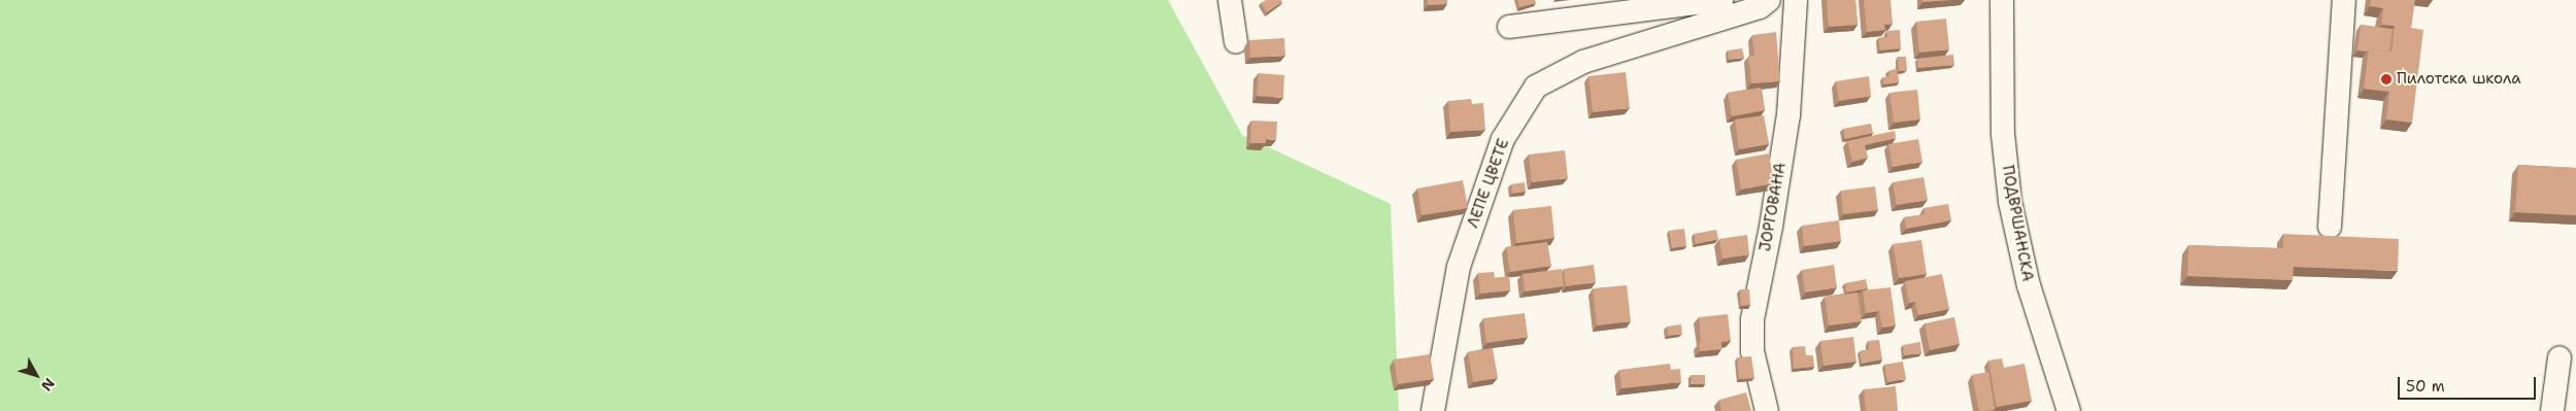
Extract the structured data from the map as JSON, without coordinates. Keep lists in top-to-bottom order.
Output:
{
  "streets": {
    "street": ["ЛЕПЕ ЦВЕТЕ", "ЈОРГОВАНА", "ПОДВРШАНСКА"]
  },
  "places": ["Пилотска школа"],
  "scale_bar": "50 m",
  "north": "bottom right"
}
